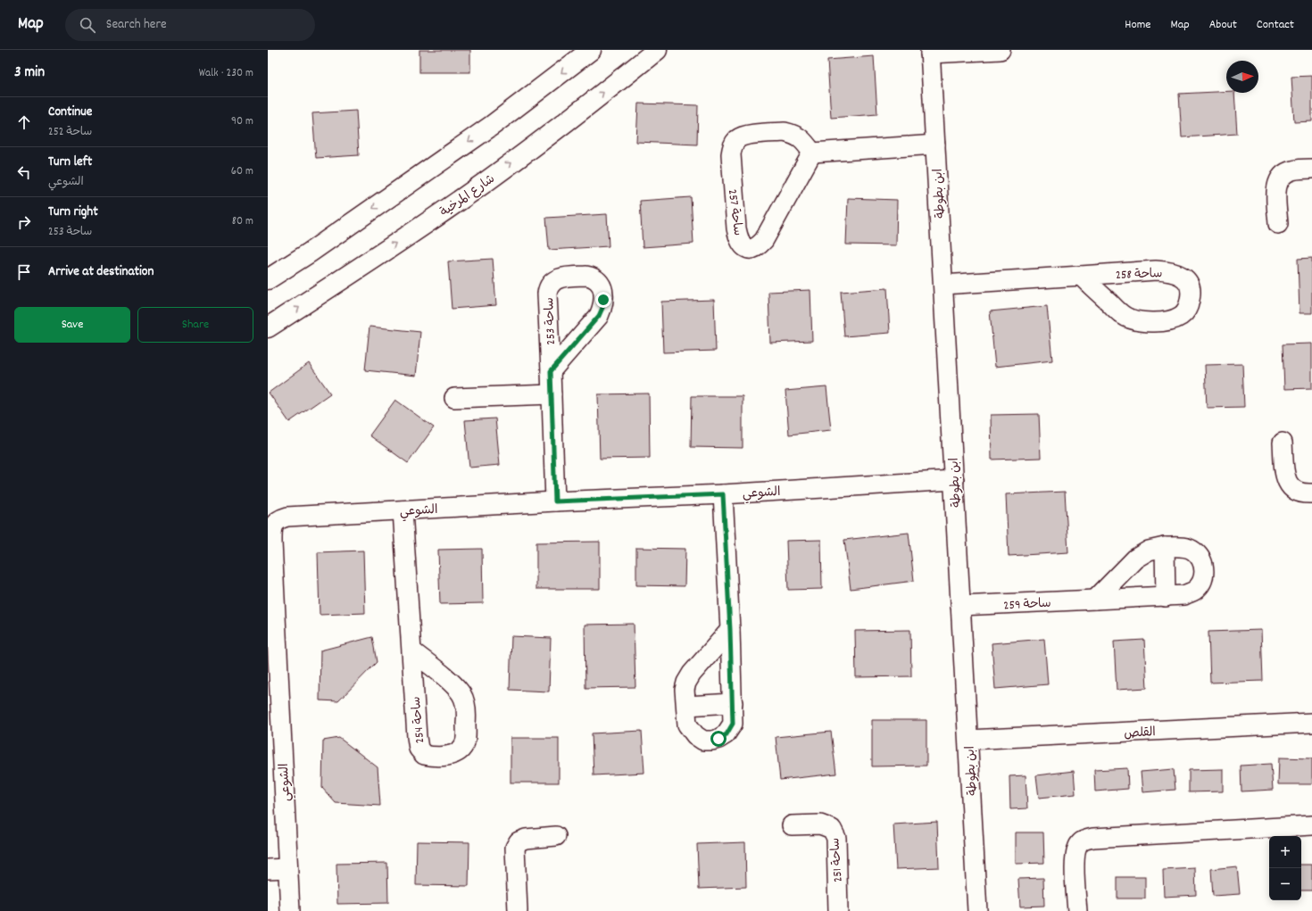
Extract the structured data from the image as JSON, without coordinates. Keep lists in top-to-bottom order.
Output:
{
  "streets": {
    "highway": ["شارع المرخية"],
    "street": [
      "ابن بطوطة",
      "ساحة 257",
      "ساحة 258",
      "ساحة 253",
      "الشوعي",
      "ساحة 259",
      "ساحة 254",
      "القلص",
      "ساحة 251"
    ]
  },
  "crossings": [
    ["ابن بطوطة", "ساحة 258"],
    ["ابن بطوطة", "الشوعي"],
    ["ابن بطوطة", "ساحة 259"],
    ["ابن بطوطة", "القلص"],
    ["ساحة 253", "الشوعي"],
    ["الشوعي", "ساحة 254"]
  ],
  "north": "right",
  "page": {
    "header": "Map",
    "search": "Search here",
    "nav": [
      "Home",
      "Map",
      "About",
      "Contact"
    ],
    "heading": ["3 min", "Walk · 230 m"],
    "list": [
      ["Continue", "ساحة 252", "90 m"],
      ["Turn left", "الشوعي", "60 m"],
      ["Turn right", "ساحة 253", "80 m"],
      "Arrive at destination"
    ],
    "buttons": ["Save", "Share"],
    "map_buttons": ["+", "−"]
  }
}
